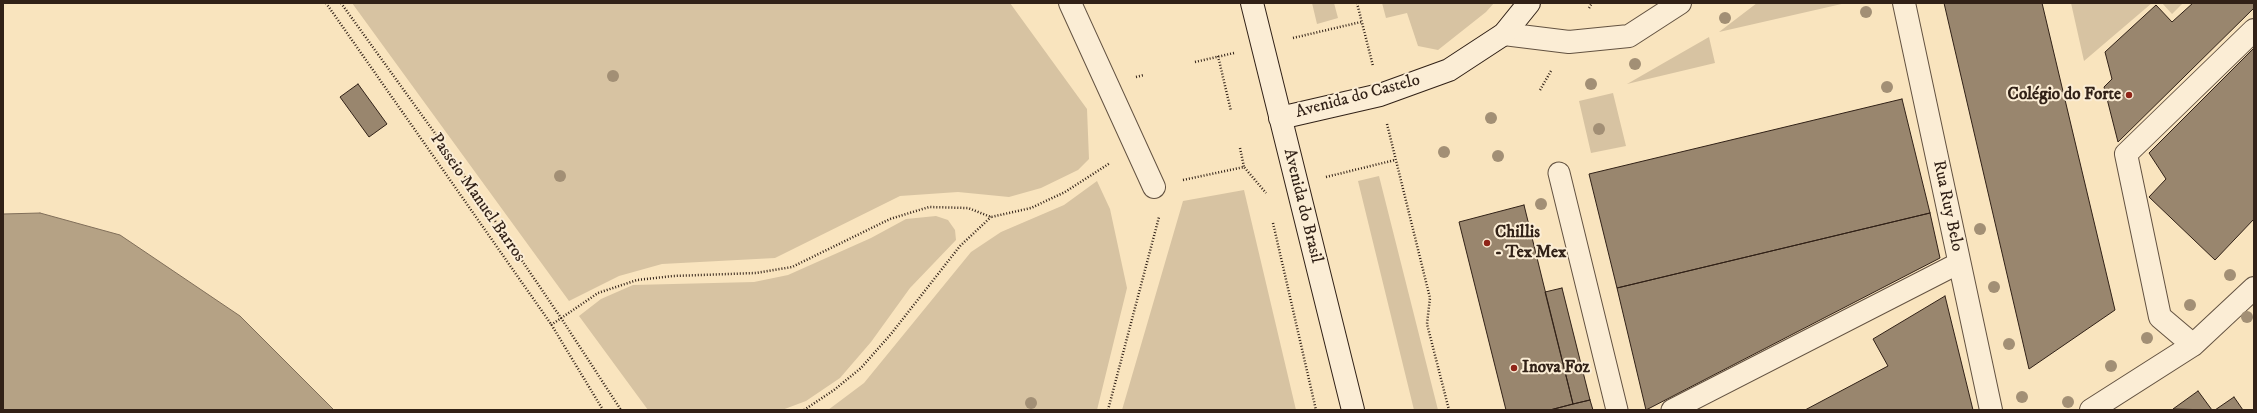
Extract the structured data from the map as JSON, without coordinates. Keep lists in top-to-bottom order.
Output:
{
  "streets": {
    "street": ["Avenida do Castelo", "Avenida do Brasil", "Rua Ruy Belo"],
    "path": ["Passeio Manuel Barros"]
  },
  "crossings": [
    ["Avenida do Castelo", "Avenida do Brasil"]
  ],
  "places": ["Colégio do Forte", "Chillis - Tex Mex", "Inova Foz"]
}
